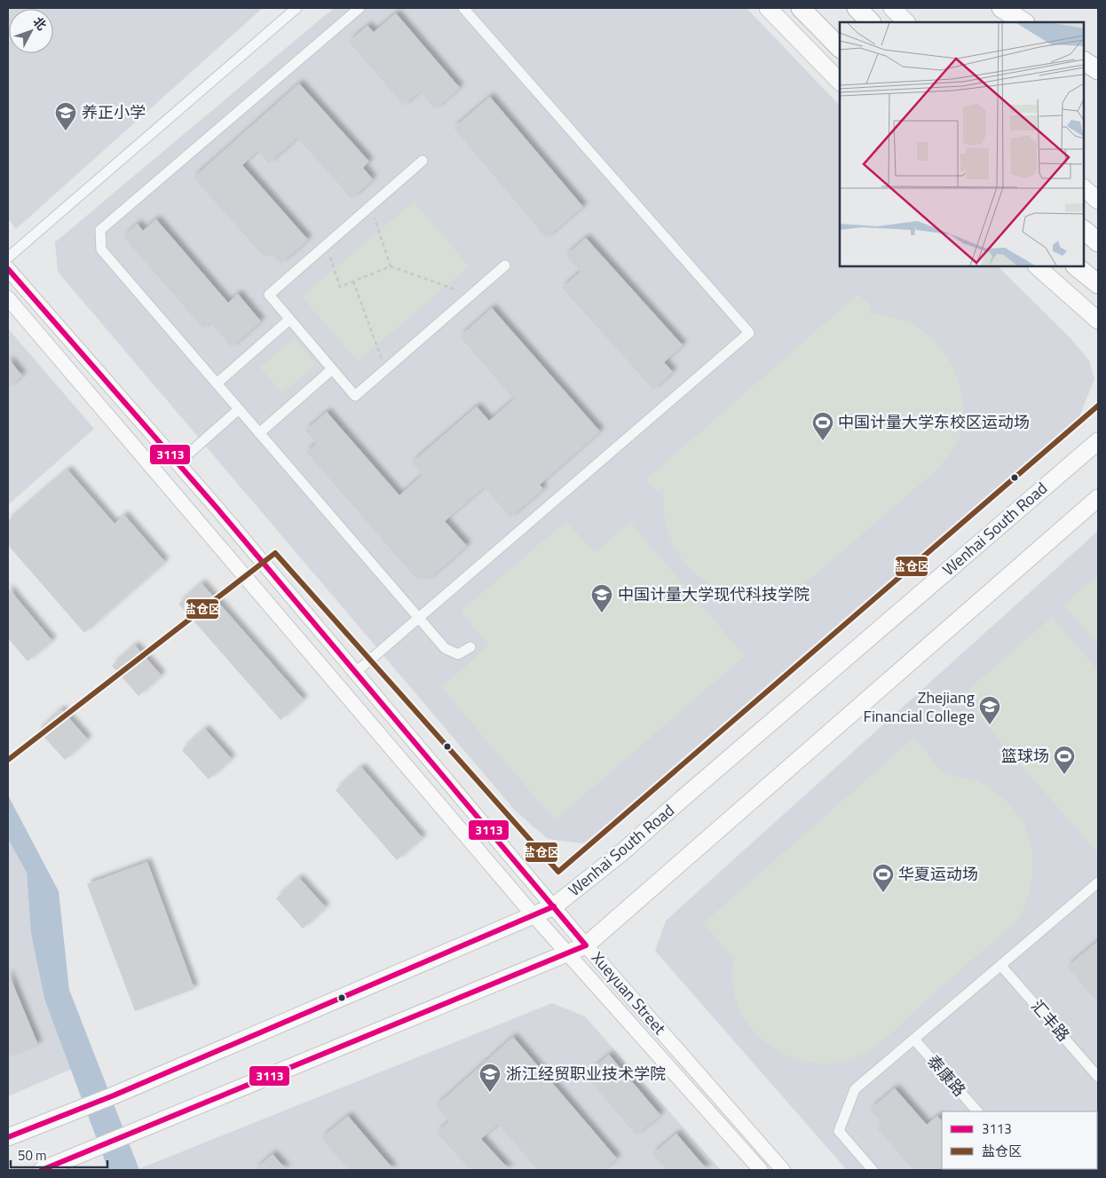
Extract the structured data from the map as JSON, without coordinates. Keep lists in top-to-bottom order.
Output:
{
  "streets": {
    "main road": ["Wenhai South Road", "Xueyuan Street"],
    "street": ["汇丰路", "泰康路"]
  },
  "crossings": [
    ["Wenhai South Road", "Xueyuan Street"]
  ],
  "places": {
    "school or university": [
      "养正小学",
      "中国计量大学现代科技学院",
      "Zhejiang Financial College",
      "浙江经贸职业技术学院"
    ],
    "sports": ["中国计量大学东校区运动场", "篮球场", "华夏运动场"]
  },
  "lines": ["transit line 3113", "transit line 盐仓区"],
  "legend": ["3113", "盐仓区"],
  "scale_bar": "50 m",
  "north": "top right"
}
